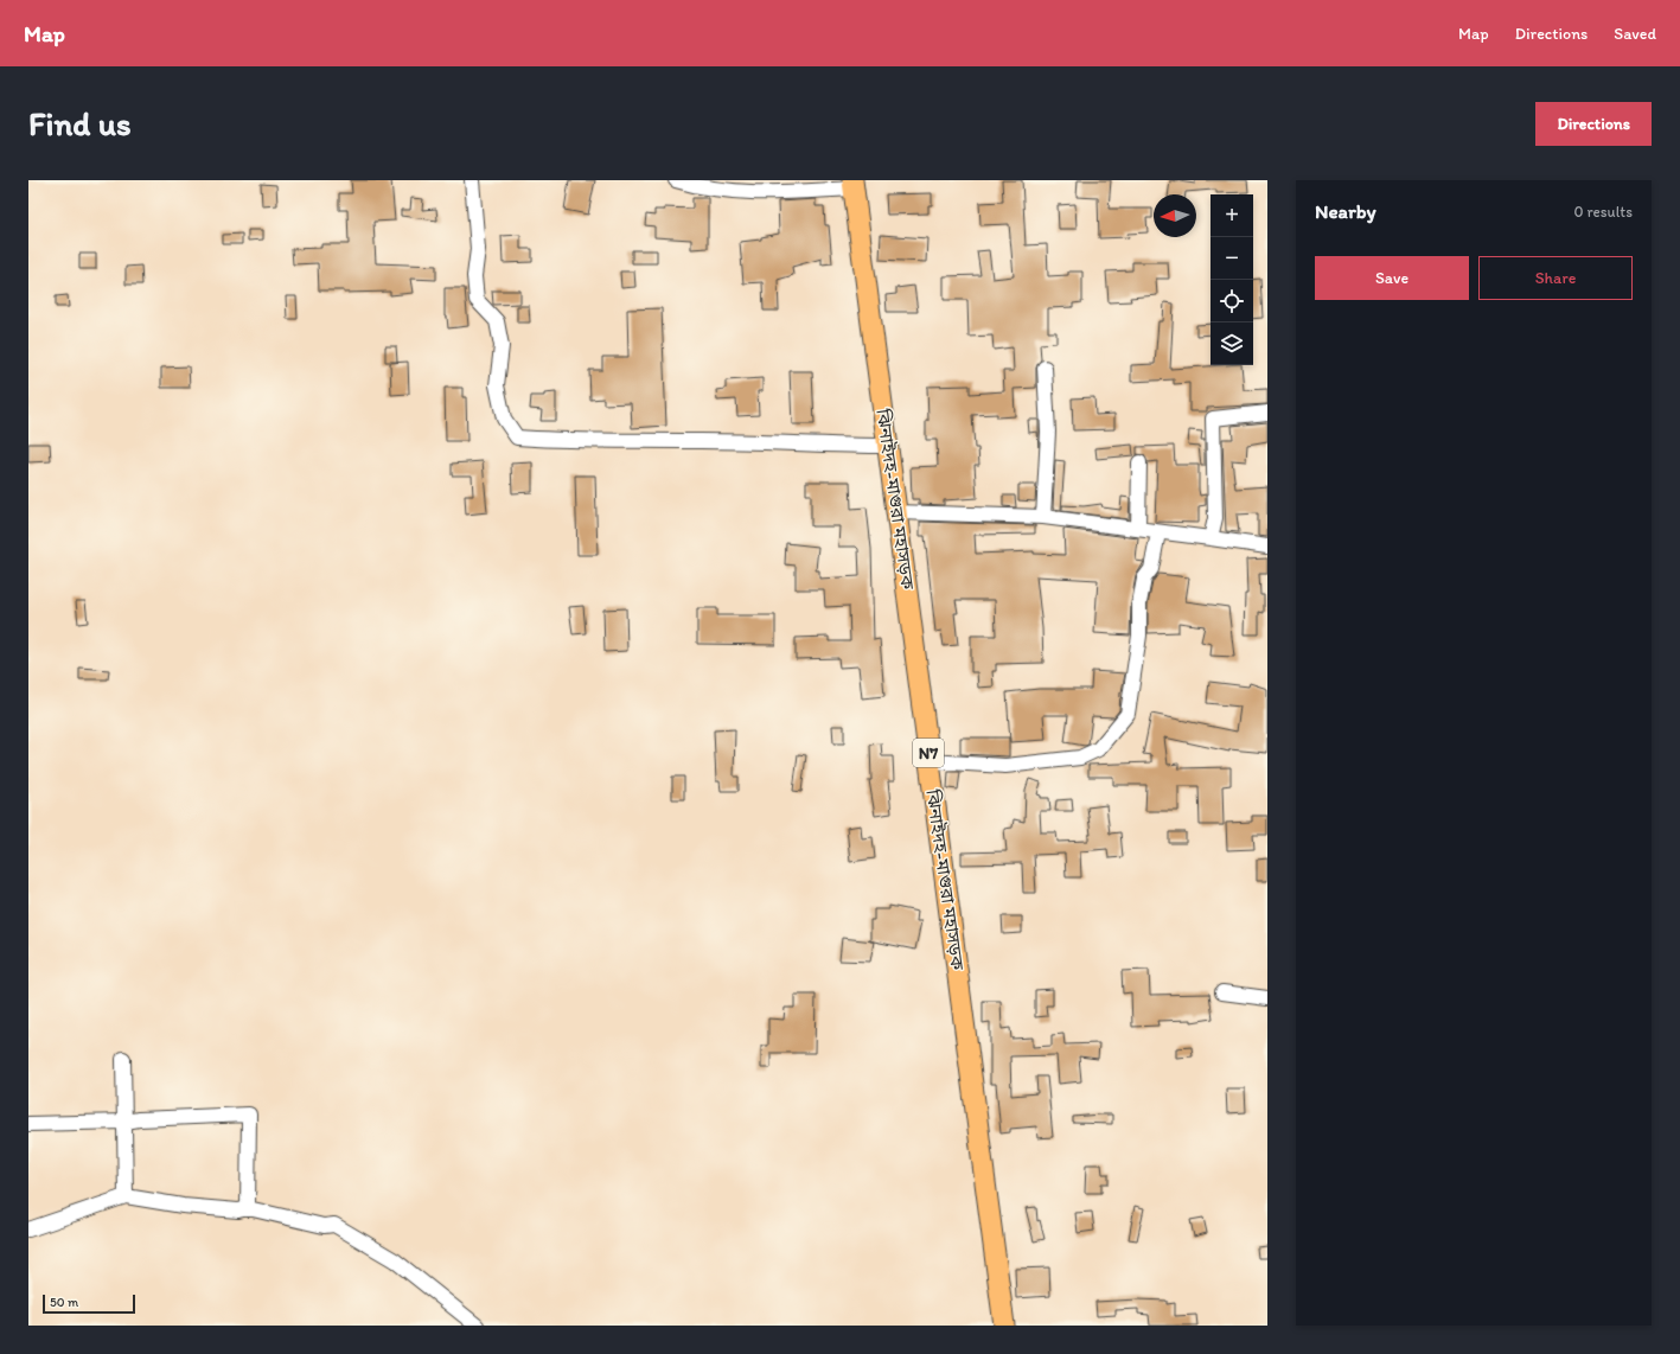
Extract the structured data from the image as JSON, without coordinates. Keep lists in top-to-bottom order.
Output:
{
  "streets": {
    "highway": ["ঝিনাইদহ-মাগুরা মহাসড়ক", "N7"]
  },
  "scale_bar": "50 m",
  "north": "left",
  "page": {
    "header": "Map",
    "nav": ["Map", "Directions", "Saved"],
    "buttons": [
      "Directions",
      ["Save", "Share"]
    ],
    "title": "Find us",
    "heading": ["Nearby", "0 results"],
    "map_buttons": ["+", "−"],
    "scale": "50 m"
  }
}
